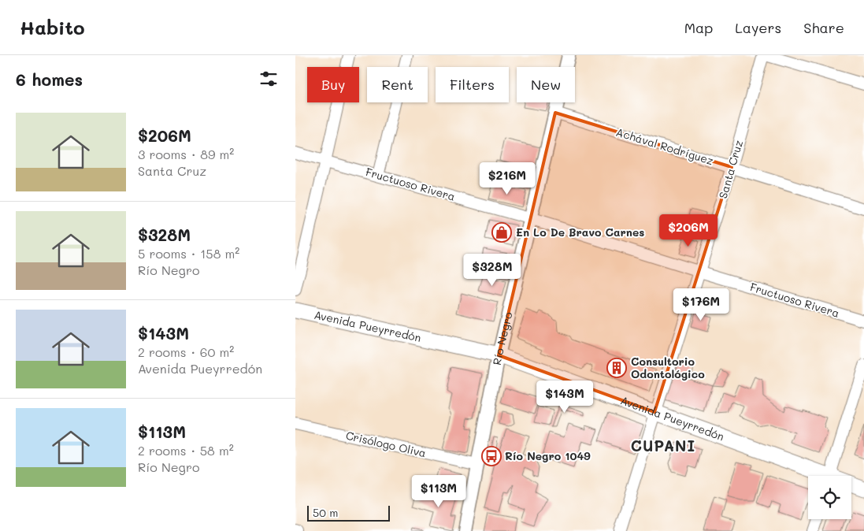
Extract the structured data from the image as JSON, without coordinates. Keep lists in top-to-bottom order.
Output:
{
  "streets": {
    "main road": ["Avenida Pueyrredón"],
    "street": [
      "Achával Rodríguez",
      "Santa Cruz",
      "Fructuoso Rivera",
      "Río Negro",
      "Crisólogo Oliva"
    ]
  },
  "crossings": [
    ["Achával Rodríguez", "Santa Cruz"],
    ["Achával Rodríguez", "Río Negro"],
    ["Santa Cruz", "Fructuoso Rivera"],
    ["Santa Cruz", "Avenida Pueyrredón"],
    ["Fructuoso Rivera", "Río Negro"],
    ["Avenida Pueyrredón", "Río Negro"],
    ["Río Negro", "Crisólogo Oliva"]
  ],
  "districts": ["CUPANI"],
  "places": {
    "shop": ["En Lo De Bravo Carnes"],
    "building": ["Consultorio Odontológico"],
    "bus stop": ["Río Negro 1049"]
  },
  "scale_bar": "50 m",
  "page": {
    "header": "Habito",
    "nav": ["Map", "Layers", "Share"],
    "heading": "6 homes",
    "chip": [
      "Buy",
      "Rent",
      "Filters",
      "New"
    ],
    "list": [
      {
        "name": "$206M",
        "note": "3 rooms · 89 m² · Santa Cruz"
      },
      {
        "name": "$328M",
        "note": "5 rooms · 158 m² · Río Negro"
      },
      {
        "name": "$143M",
        "note": "2 rooms · 60 m² · Avenida Pueyrredón"
      },
      {
        "name": "$113M",
        "note": "2 rooms · 58 m² · Río Negro"
      }
    ],
    "price": [
      "$216M",
      "$206M",
      "$328M",
      "$176M",
      "$143M",
      "$113M"
    ],
    "scale": "50 m"
  }
}
